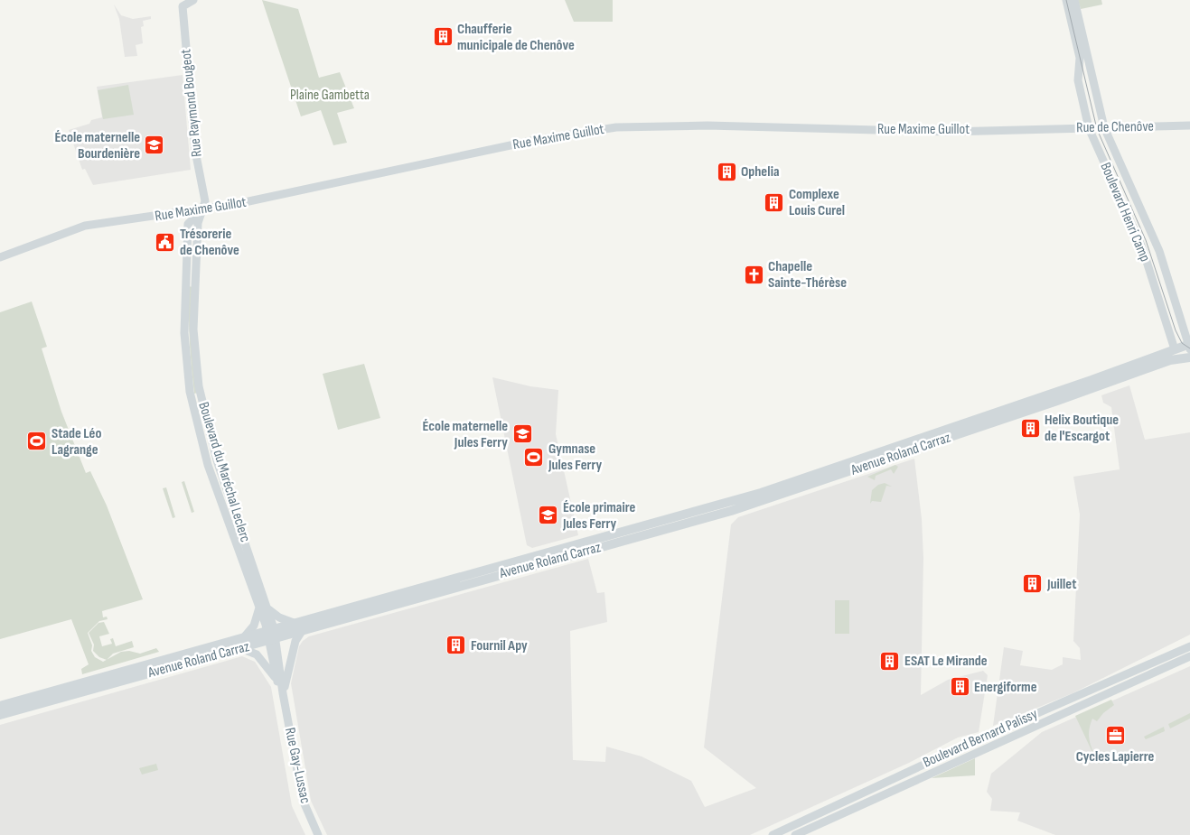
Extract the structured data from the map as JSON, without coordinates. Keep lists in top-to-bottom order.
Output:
{
  "streets": {
    "main road": [
      "Rue Raymond Bougeot",
      "Rue de Chenôve",
      "Rue Maxime Guillot",
      "Boulevard Henri Camp",
      "Avenue Roland Carraz",
      "Boulevard du Maréchal Leclerc",
      "Boulevard Bernard Palissy",
      "Rue Gay-Lussac"
    ]
  },
  "crossings": [
    ["Rue Raymond Bougeot", "Rue Maxime Guillot"],
    ["Rue Raymond Bougeot", "Boulevard du Maréchal Leclerc"],
    ["Rue de Chenôve", "Rue Maxime Guillot"],
    ["Rue de Chenôve", "Boulevard Henri Camp"],
    ["Rue Maxime Guillot", "Boulevard du Maréchal Leclerc"],
    ["Avenue Roland Carraz", "Boulevard du Maréchal Leclerc"],
    ["Avenue Roland Carraz", "Rue Gay-Lussac"],
    ["Boulevard du Maréchal Leclerc", "Rue Gay-Lussac"]
  ],
  "parks": ["Plaine Gambetta"],
  "places": {
    "building": [
      "Chaufferie municipale de Chenôve",
      "Ophelia",
      "Complexe Louis Curel",
      "Helix Boutique de l'Escargot",
      "Juillet",
      "Fournil Apy",
      "ESAT Le Mirande",
      "Energiforme"
    ],
    "school or university": ["École maternelle Bourdenière", "École maternelle Jules Ferry", "École primaire Jules Ferry"],
    "public building": ["Trésorerie de Chenôve"],
    "church": ["Chapelle Sainte-Thérèse"],
    "sports": ["Stade Léo Lagrange", "Gymnase Jules Ferry"],
    "office": ["Cycles Lapierre"]
  }
}
